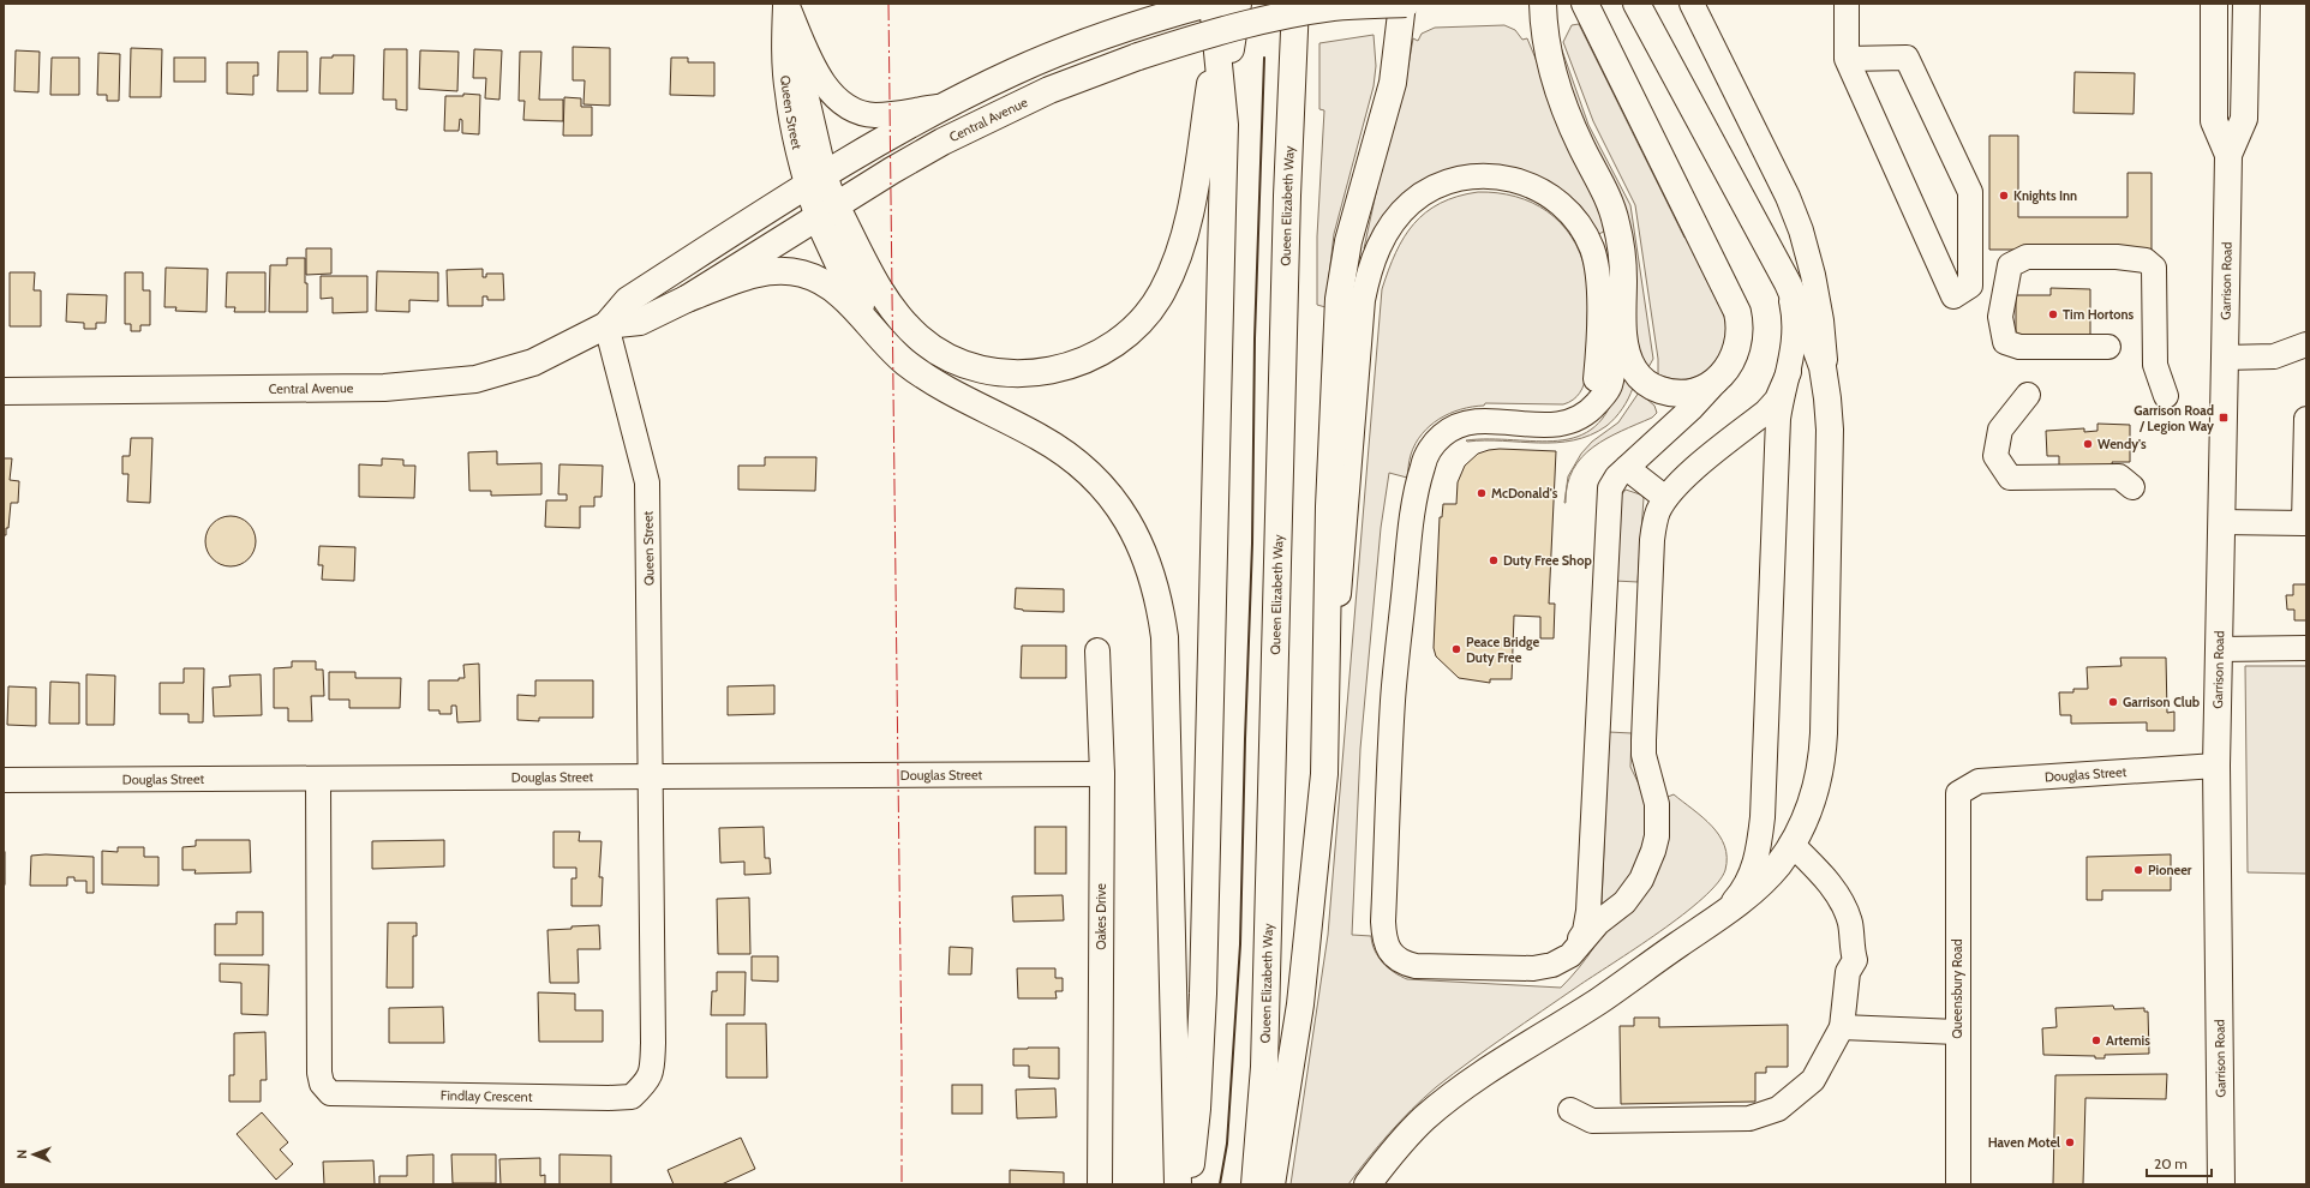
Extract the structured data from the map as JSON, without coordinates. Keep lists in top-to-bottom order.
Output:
{
  "streets": {
    "main road": ["Central Avenue", "Queen Elizabeth Way", "Garrison Road"],
    "street": [
      "Queen Street",
      "Douglas Street",
      "Oakes Drive",
      "Queensbury Road",
      "Findlay Crescent"
    ]
  },
  "crossings": [
    ["Queen Street", "Central Avenue"],
    ["Queen Street", "Douglas Street"],
    ["Queen Street", "Findlay Crescent"],
    ["Garrison Road", "Douglas Street"],
    ["Douglas Street", "Oakes Drive"],
    ["Douglas Street", "Queensbury Road"],
    ["Douglas Street", "Findlay Crescent"]
  ],
  "places": {
    "other": [
      "Knights Inn",
      "Tim Hortons",
      "Wendy's",
      "McDonald's",
      "Duty Free Shop",
      "Peace Bridge Duty Free",
      "Garrison Club",
      "Pioneer",
      "Artemis",
      "Haven Motel"
    ],
    "transit": ["Garrison Road / Legion Way"]
  },
  "scale_bar": "20 m",
  "north": "left"
}
